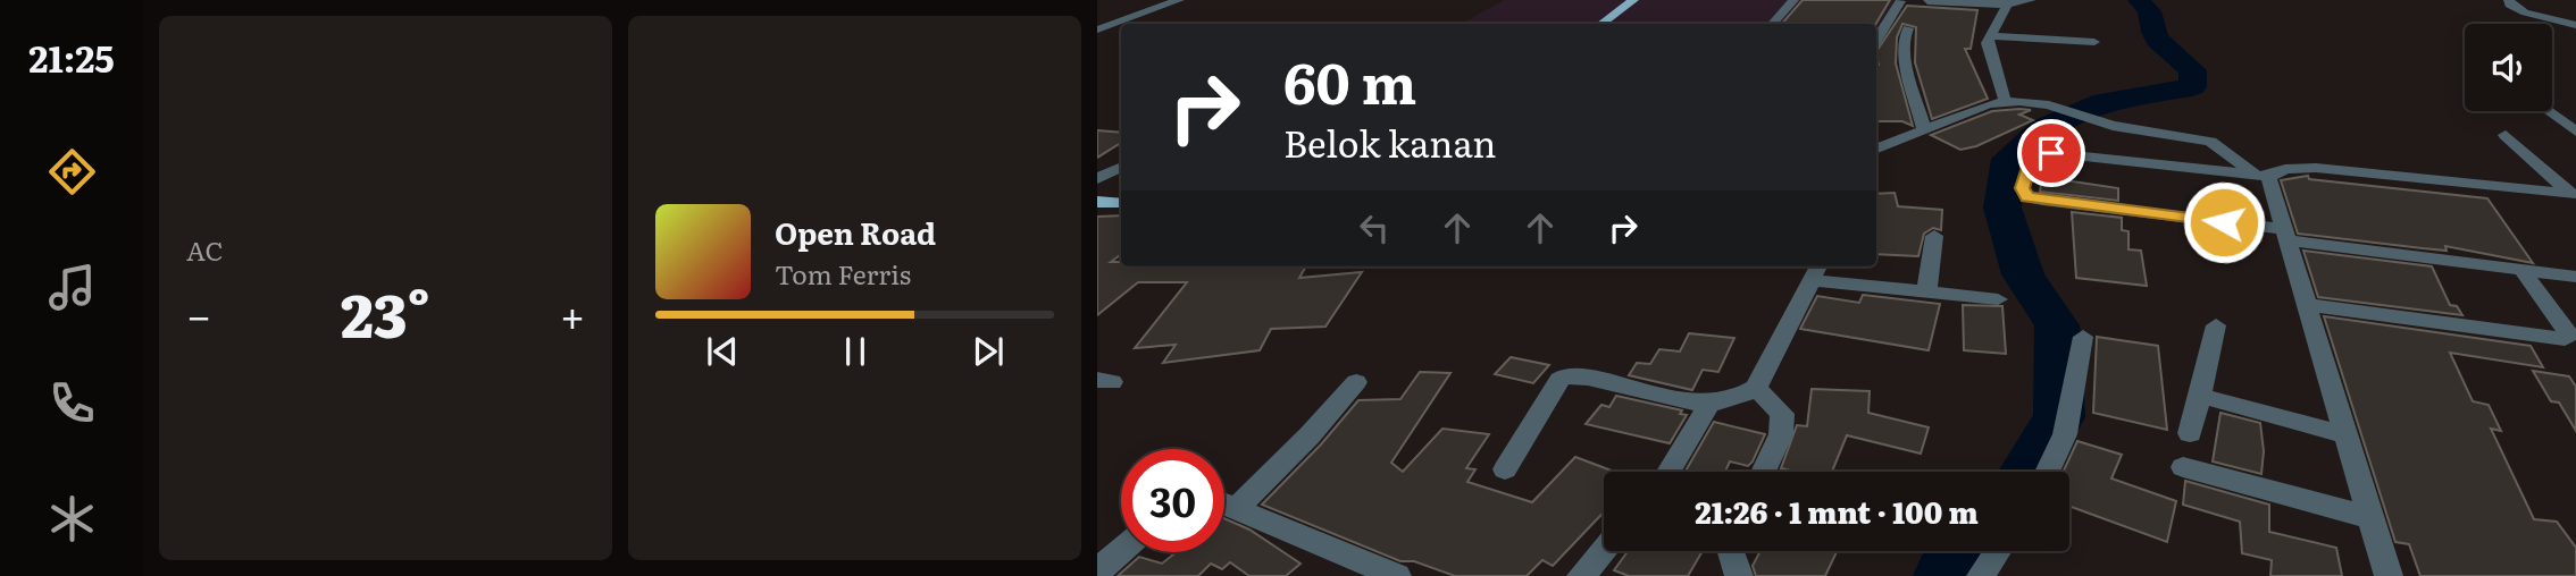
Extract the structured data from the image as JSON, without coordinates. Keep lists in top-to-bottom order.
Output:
{
  "page": {
    "tabs": "21:25",
    "tile": "AC",
    "turn": ["60 m", "Belok kanan"],
    "song": ["Open Road", "Tom Ferris"],
    "heat": ["−", "23°", "+"],
    "limit": "30",
    "trip": "21:26 · 1 mnt · 100 m"
  }
}
